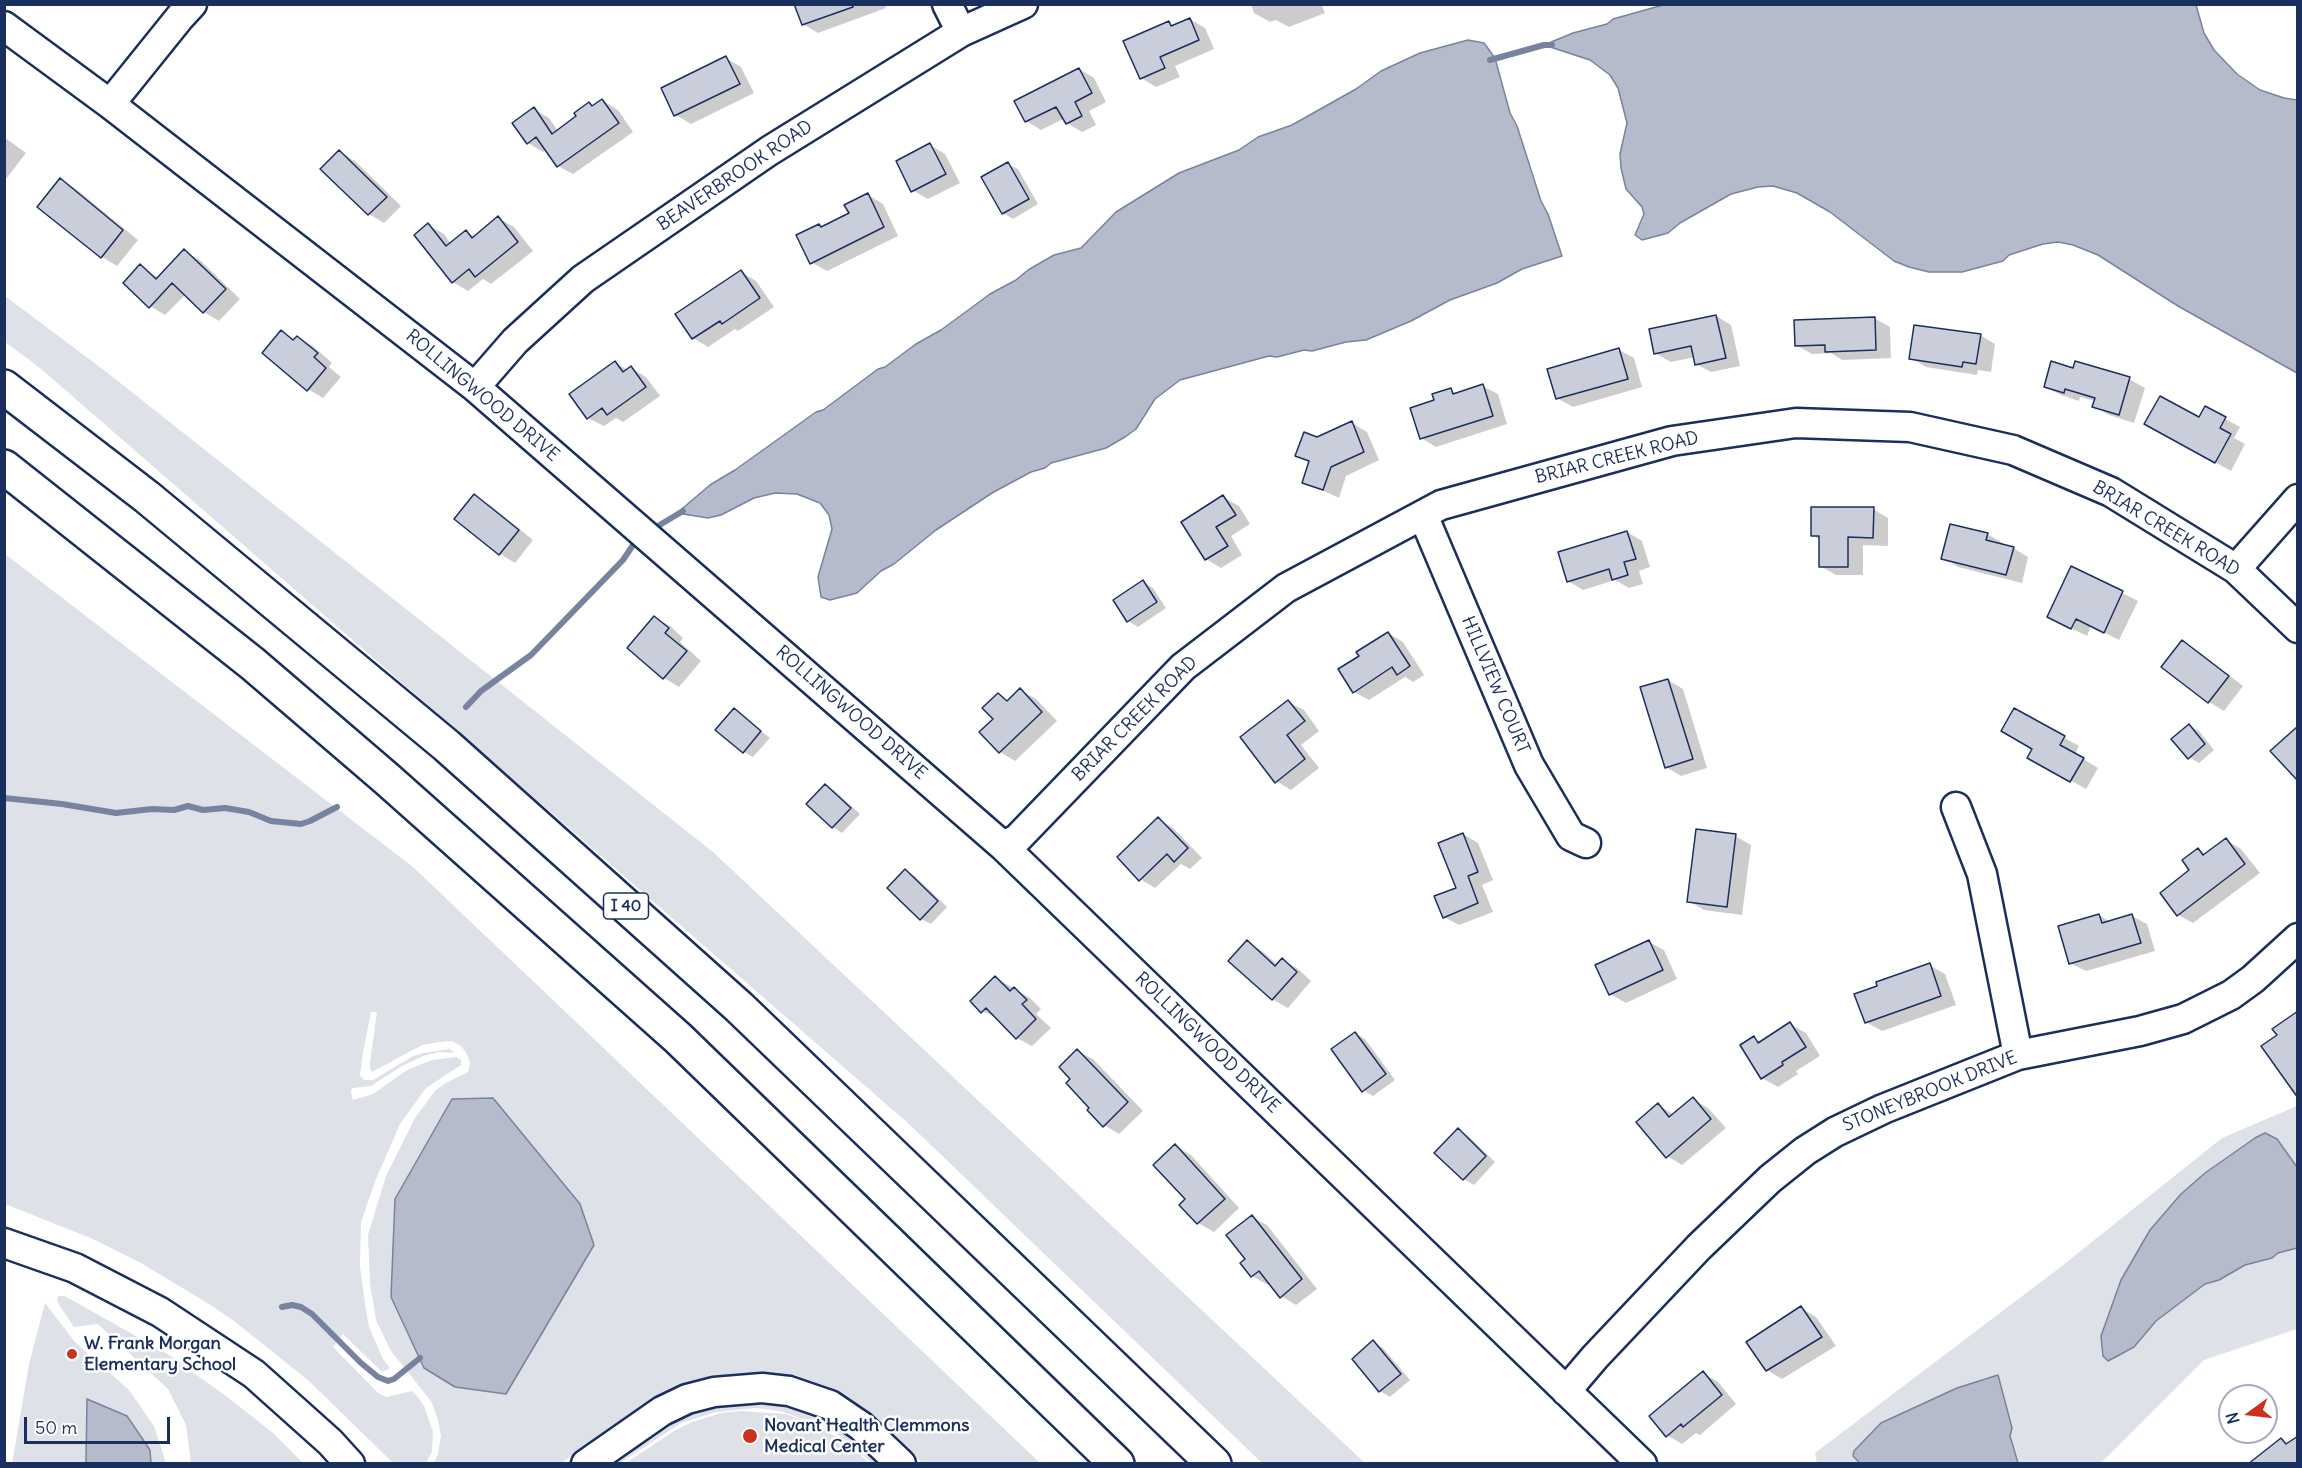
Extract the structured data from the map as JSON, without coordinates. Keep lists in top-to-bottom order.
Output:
{
  "streets": {
    "highway": ["I 40"],
    "street": [
      "BEAVERBROOK ROAD",
      "ROLLINGWOOD DRIVE",
      "BRIAR CREEK ROAD",
      "HILLVIEW COURT",
      "STONEYBROOK DRIVE"
    ]
  },
  "crossings": [
    ["BEAVERBROOK ROAD", "ROLLINGWOOD DRIVE"],
    ["ROLLINGWOOD DRIVE", "BRIAR CREEK ROAD"],
    ["ROLLINGWOOD DRIVE", "STONEYBROOK DRIVE"],
    ["BRIAR CREEK ROAD", "HILLVIEW COURT"]
  ],
  "places": ["W. Frank Morgan Elementary School", "Novant Health Clemmons Medical Center"],
  "scale_bar": "50 m",
  "north": "left"
}
